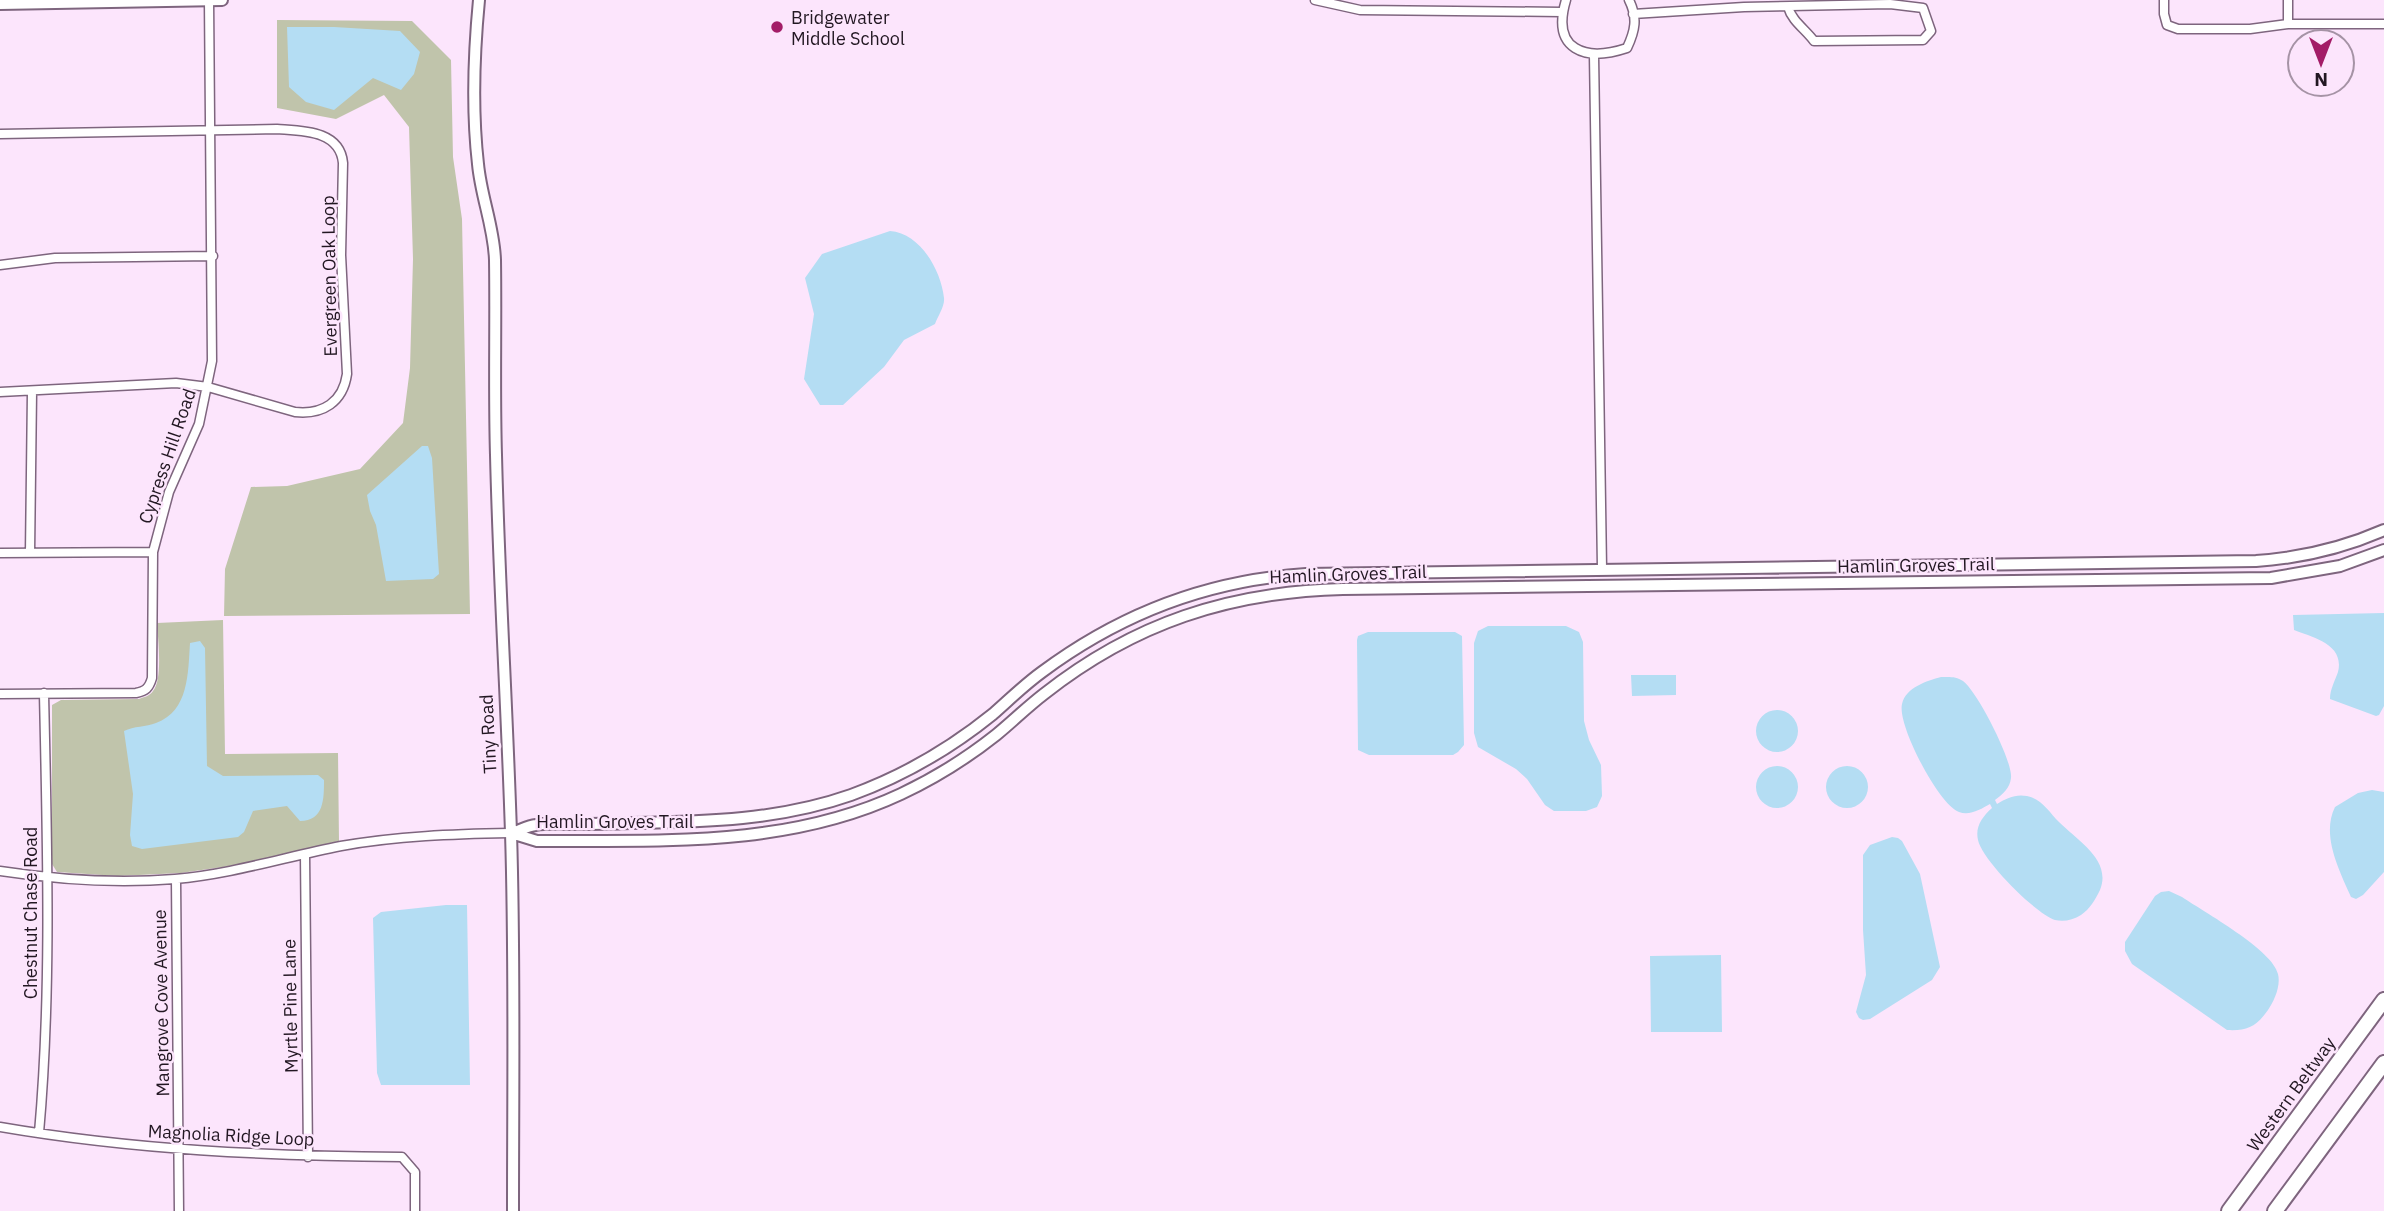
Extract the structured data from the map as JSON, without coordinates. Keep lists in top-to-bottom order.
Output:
{
  "streets": {
    "highway": ["Western Beltway"],
    "street": [
      "Evergreen Oak Loop",
      "Cypress Hill Road",
      "Hamlin Groves Trail",
      "Tiny Road",
      "Chestnut Chase Road",
      "Mangrove Cove Avenue",
      "Myrtle Pine Lane",
      "Magnolia Ridge Loop"
    ]
  },
  "crossings": [
    ["Evergreen Oak Loop", "Cypress Hill Road"],
    ["Cypress Hill Road", "Chestnut Chase Road"],
    ["Hamlin Groves Trail", "Tiny Road"],
    ["Chestnut Chase Road", "Magnolia Ridge Loop"],
    ["Mangrove Cove Avenue", "Magnolia Ridge Loop"],
    ["Myrtle Pine Lane", "Magnolia Ridge Loop"]
  ],
  "places": ["Bridgewater Middle School"],
  "north": "bottom"
}
